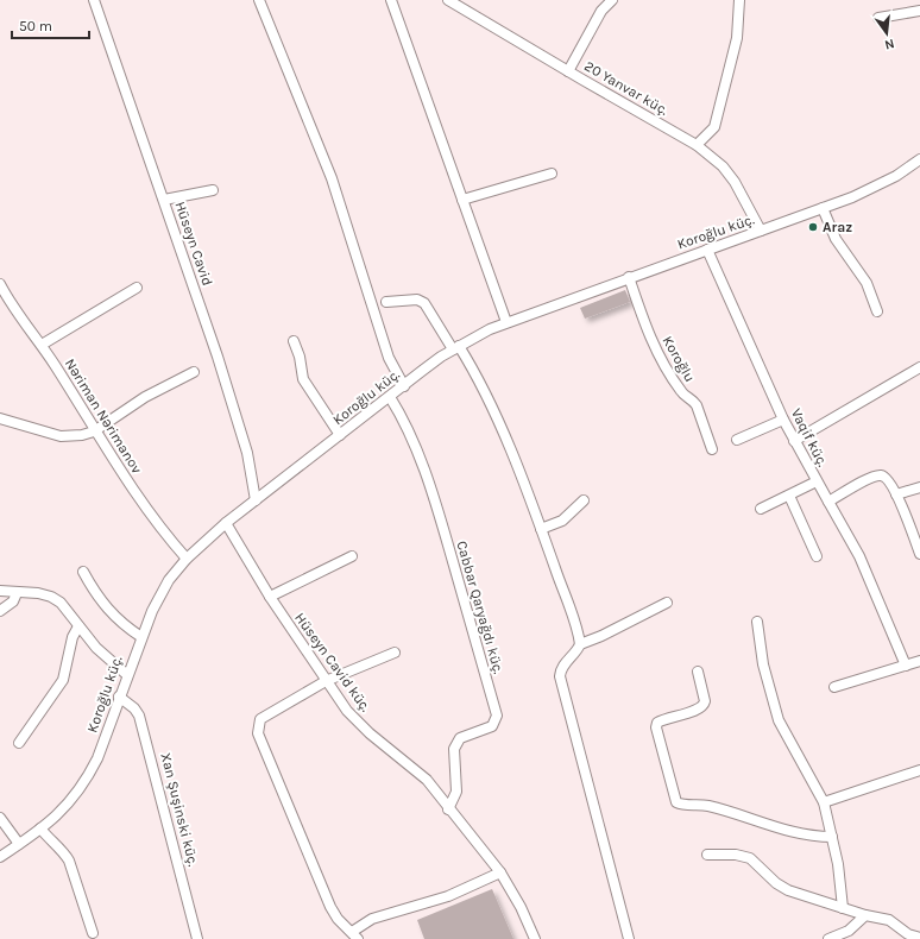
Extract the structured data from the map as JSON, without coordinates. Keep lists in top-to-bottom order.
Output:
{
  "streets": {
    "street": [
      "20 Yanvar küç.",
      "Koroğlu küç.",
      "Hüseyn Cavid",
      "Koroğlu",
      "Nəriman Nərimanov",
      "Vaqif küç.",
      "Cabbar Qaryağdı küç.",
      "Hüseyn Cavid küç.",
      "Xan Şuşinski küç."
    ]
  },
  "crossings": [
    ["20 Yanvar küç.", "Koroğlu küç."],
    ["Koroğlu küç.", "Hüseyn Cavid"],
    ["Koroğlu küç.", "Koroğlu"],
    ["Koroğlu küç.", "Nəriman Nərimanov"],
    ["Koroğlu küç.", "Vaqif küç."],
    ["Koroğlu küç.", "Cabbar Qaryağdı küç."],
    ["Koroğlu küç.", "Hüseyn Cavid küç."],
    ["Koroğlu küç.", "Xan Şuşinski küç."],
    ["Cabbar Qaryağdı küç.", "Hüseyn Cavid küç."]
  ],
  "places": ["Araz"],
  "scale_bar": "50 m",
  "north": "bottom"
}
